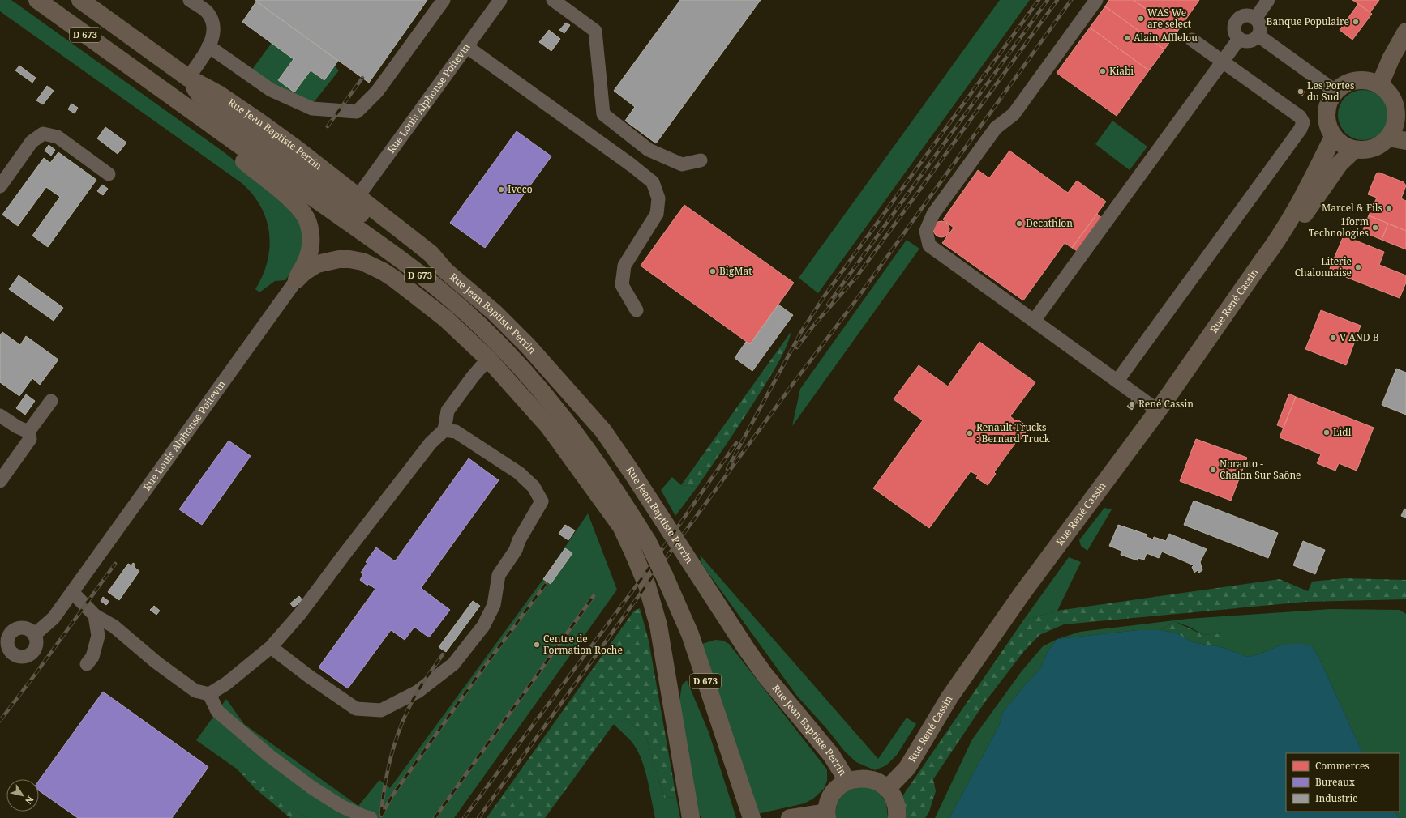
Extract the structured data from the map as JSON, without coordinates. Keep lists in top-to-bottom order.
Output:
{
  "streets": {
    "main road": ["D 673", "Rue Jean Baptiste Perrin", "Rue René Cassin"],
    "street": ["Rue Louis Alphonse Poitevin"]
  },
  "crossings": [
    ["Rue Louis Alphonse Poitevin", "Rue Jean Baptiste Perrin"]
  ],
  "places": [
    "WAS We are select",
    "Banque Populaire",
    "Alain Afflelou",
    "Kiabi",
    "Les Portes du Sud",
    "Iveco",
    "Marcel & Fils",
    "Decathlon",
    "1form Technologies",
    "Literie Chalonnaise",
    "BigMat",
    "V AND B",
    "René Cassin",
    "Lidl",
    "Renault Trucks : Bernard Truck",
    "Norauto - Chalon Sur Saône",
    "Centre de Formation Roche"
  ],
  "legend": ["Commerces", "Bureaux", "Industrie"],
  "north": "bottom right"
}
